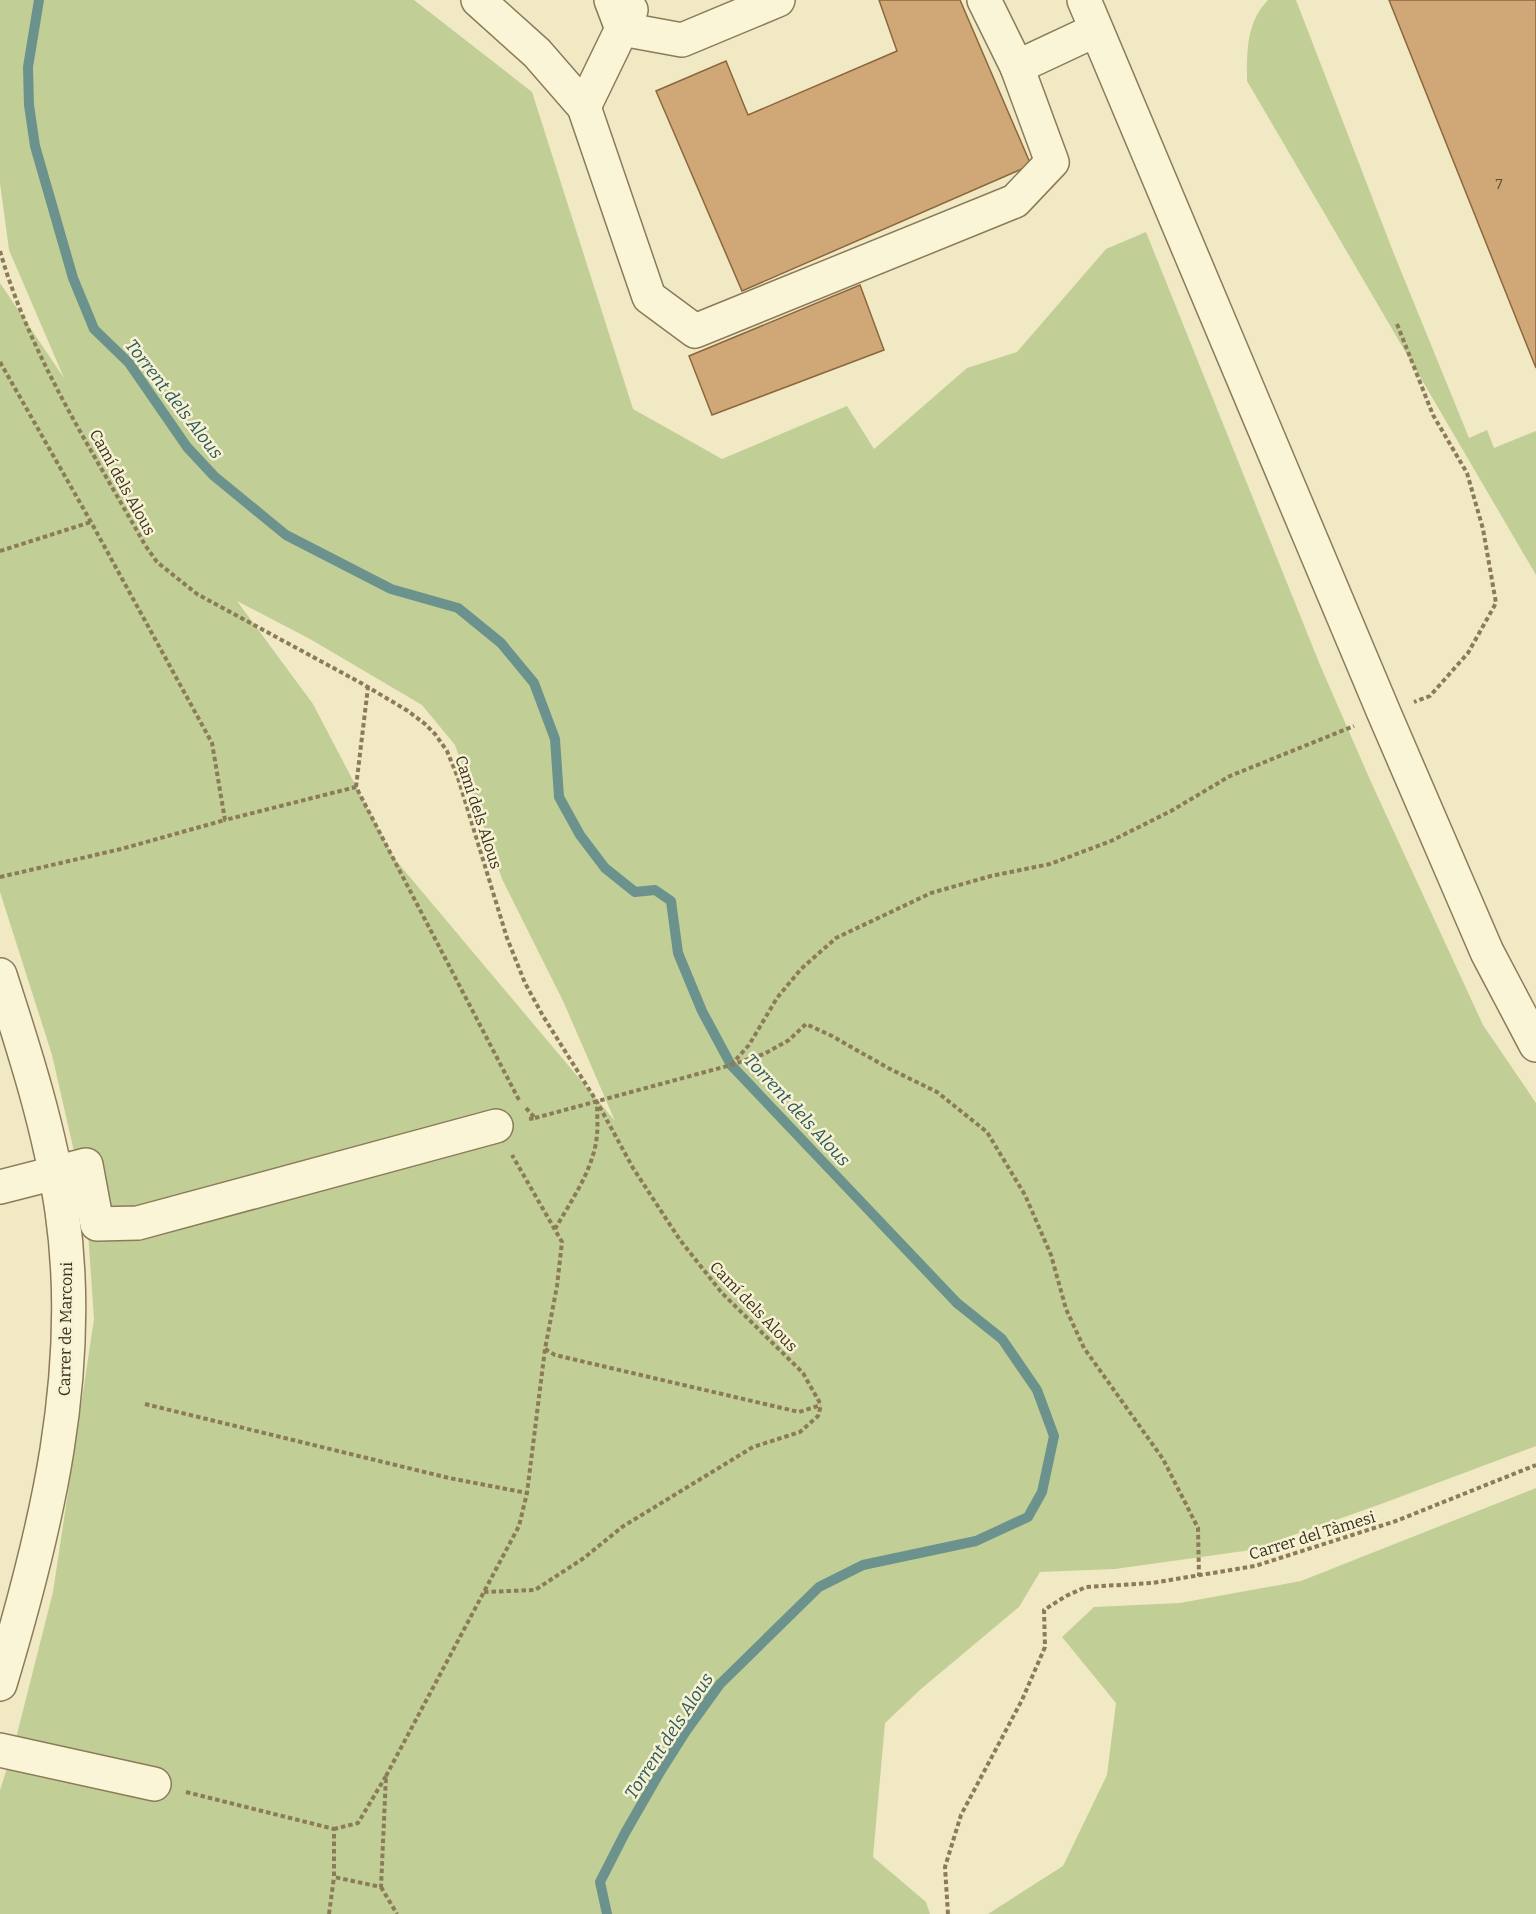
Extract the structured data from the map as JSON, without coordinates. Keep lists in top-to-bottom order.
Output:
{
  "streets": {
    "street": ["Carrer de Marconi"],
    "path": ["Camí dels Alous", "Carrer del Tàmesi"]
  },
  "water": ["Torrent dels Alous"],
  "house_numbers": ["7"]
}
